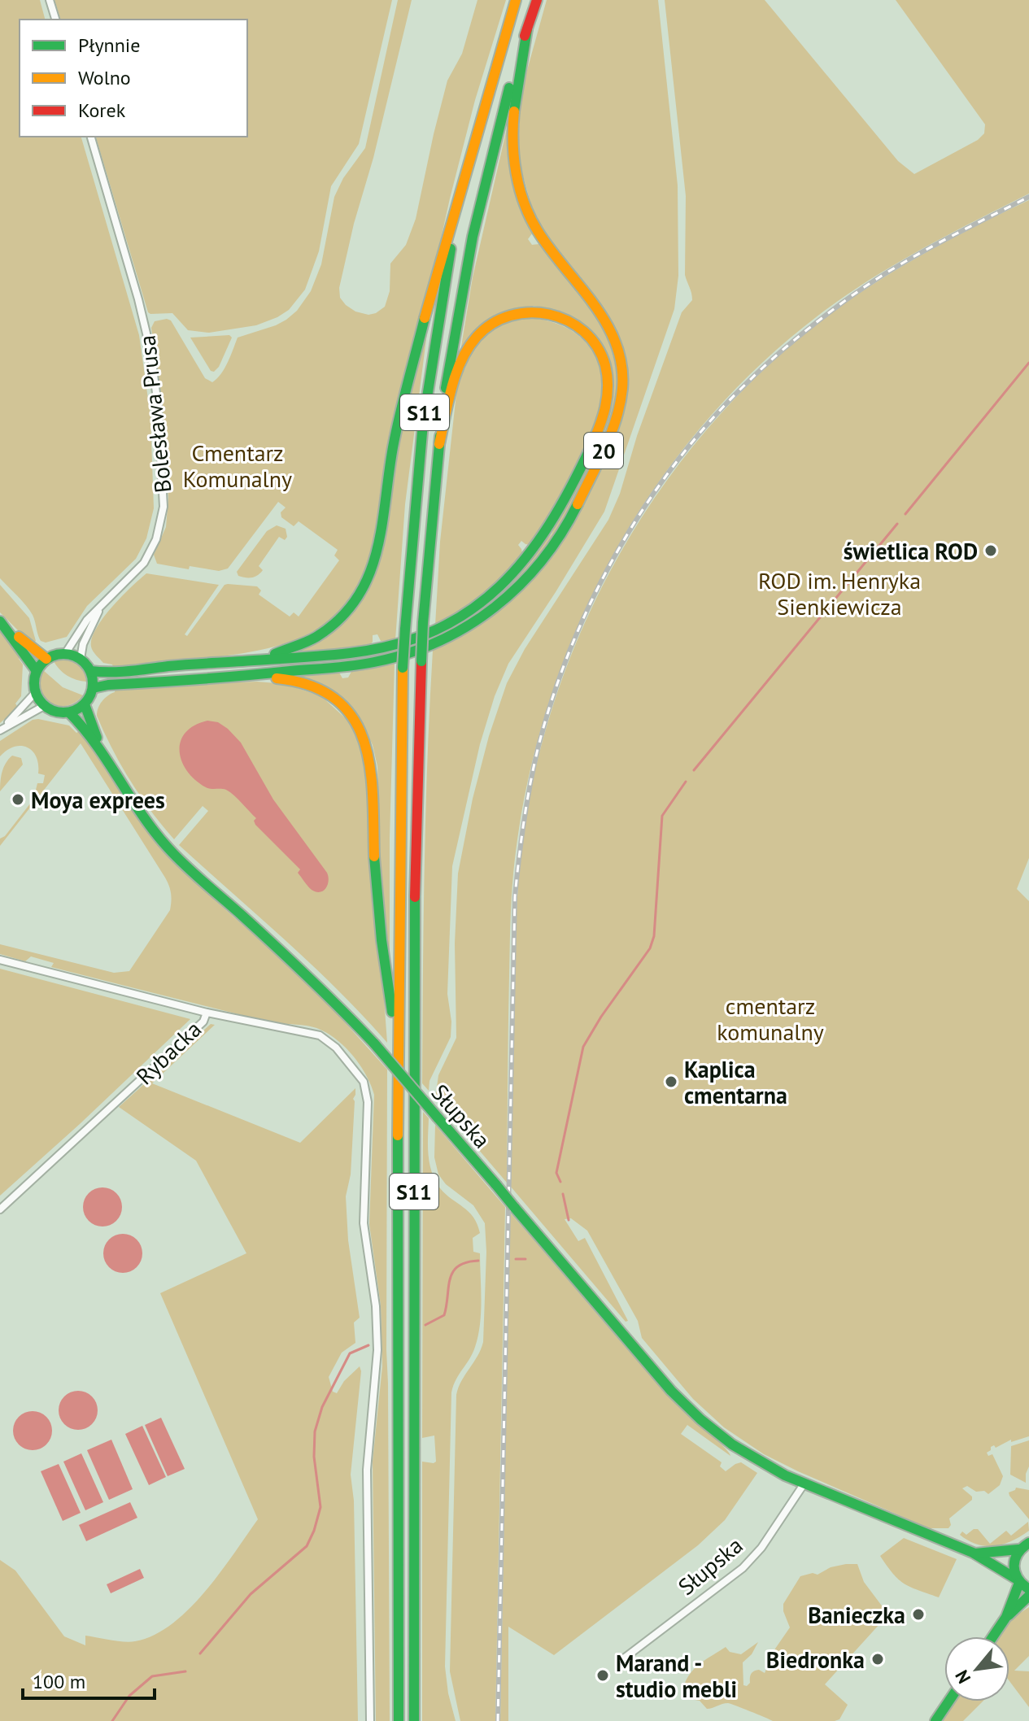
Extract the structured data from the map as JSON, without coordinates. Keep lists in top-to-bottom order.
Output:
{
  "streets": {
    "main road": ["S11", "20", "Słupska"],
    "street": ["Bolesława Prusa", "Rybacka"]
  },
  "crossings": [
    ["S11", "20"],
    ["Bolesława Prusa", "20"],
    ["Bolesława Prusa", "Słupska"],
    ["20", "Słupska"]
  ],
  "parks": ["Cmentarz Komunalny", "ROD im. Henryka Sienkiewicza", "cmentarz komunalny"],
  "places": [
    "świetlica ROD",
    "Moya exprees",
    "Kaplica cmentarna",
    "Banieczka",
    "Biedronka",
    "Marand - studio mebli"
  ],
  "legend": ["Płynnie", "Wolno", "Korek"],
  "scale_bar": "100 m",
  "north": "bottom left"
}
